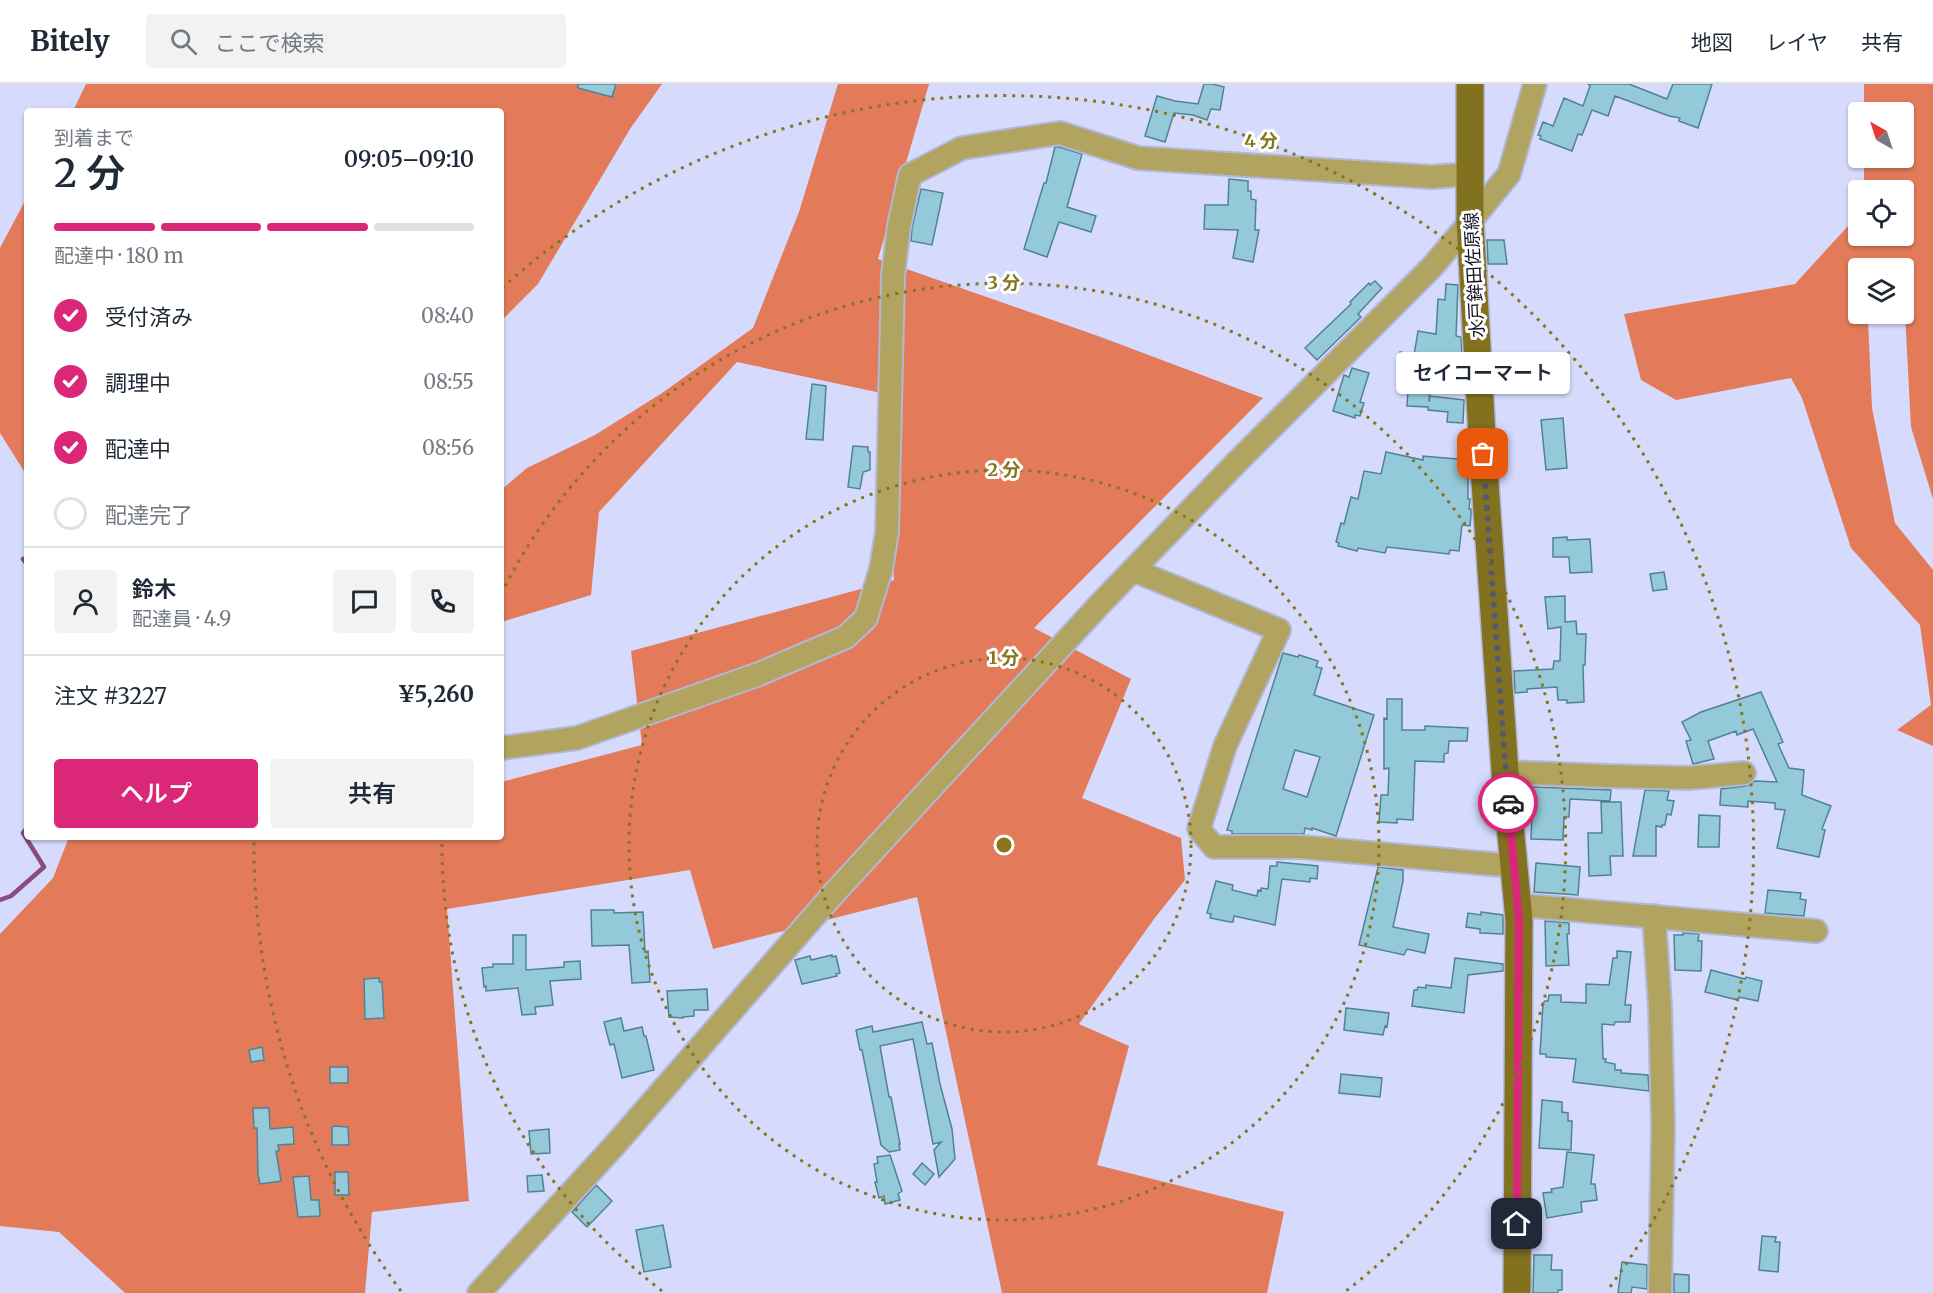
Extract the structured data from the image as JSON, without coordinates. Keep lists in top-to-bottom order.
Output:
{
  "streets": {
    "main road": ["水戸鉾田佐原線"]
  },
  "places": ["セイコーマート"],
  "north": "top left",
  "page": {
    "header": "Bitely",
    "search": "ここで検索",
    "nav": ["地図", "レイヤ", "共有"],
    "heading": ["2 分", "到着まで", "09:05–09:10"],
    "panel": [
      "鈴木",
      "配達員 · 4.9",
      "注文 #3227",
      "¥5,260"
    ],
    "bar": "配達中 · 180 m",
    "list": [
      ["受付済み", "08:40"],
      ["調理中", "08:55"],
      ["配達中", "08:56"],
      "配達完了"
    ],
    "bubble": "セイコーマート",
    "buttons": ["ヘルプ", "共有"]
  },
  "rings": [
    "4 分",
    "3 分",
    "2 分",
    "1 分"
  ]
}
